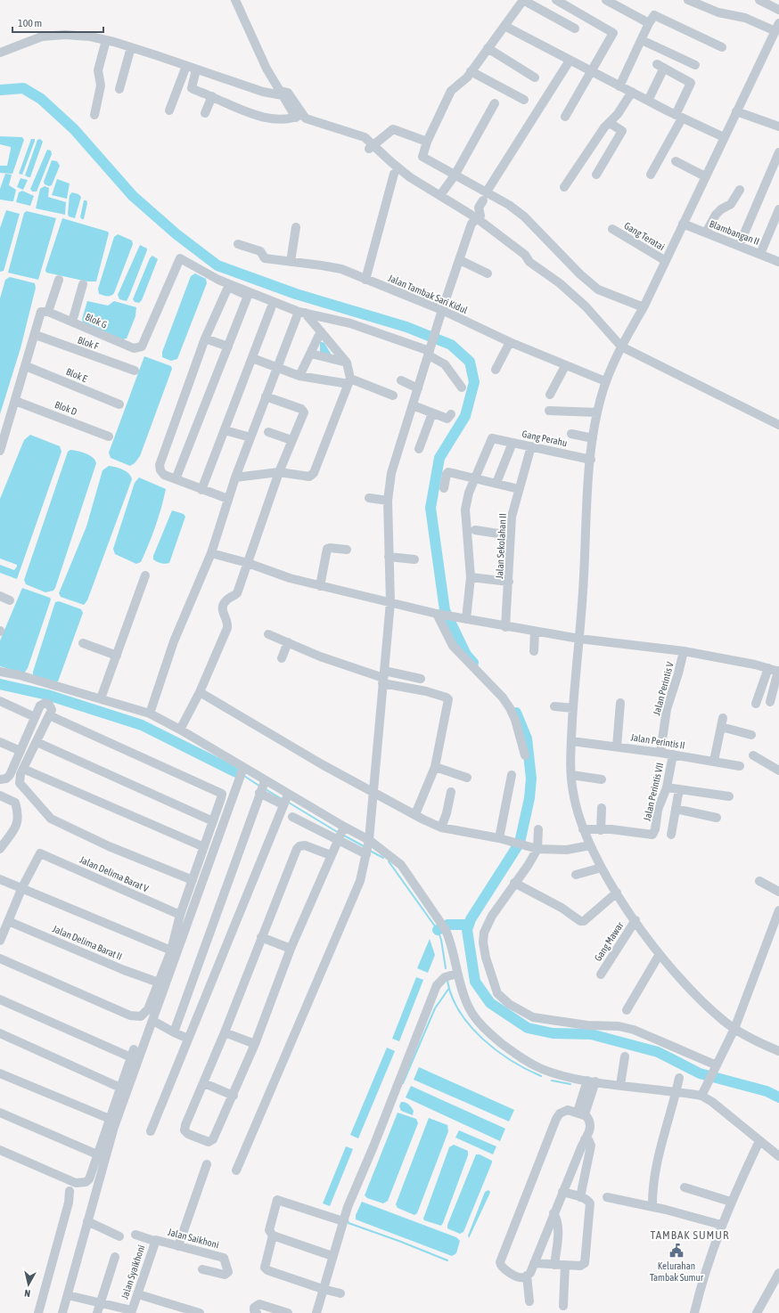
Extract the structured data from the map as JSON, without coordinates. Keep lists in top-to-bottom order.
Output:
{
  "streets": {
    "street": [
      "Blambangan II",
      "Gang Teratai",
      "Jalan Tambak Sari Kidul",
      "Blok G",
      "Blok F",
      "Blok E",
      "Blok D",
      "Gang Perahu",
      "Jalan Sekolahan II",
      "Jalan Perintis V",
      "Jalan Perintis II",
      "Jalan Perintis VII",
      "Jalan Delima Barat V",
      "Gang Mawar",
      "Jalan Delima Barat II",
      "Jalan Saikhoni",
      "Jalan Syaikhoni"
    ]
  },
  "crossings": [
    ["Gang Perahu", "Jalan Sekolahan II"],
    ["Jalan Perintis V", "Jalan Perintis II"],
    ["Jalan Perintis II", "Jalan Perintis VII"],
    ["Jalan Saikhoni", "Jalan Syaikhoni"]
  ],
  "districts": ["TAMBAK SUMUR"],
  "places": {
    "public building": ["Kelurahan Tambak Sumur"]
  },
  "scale_bar": "100 m",
  "north": "bottom"
}
